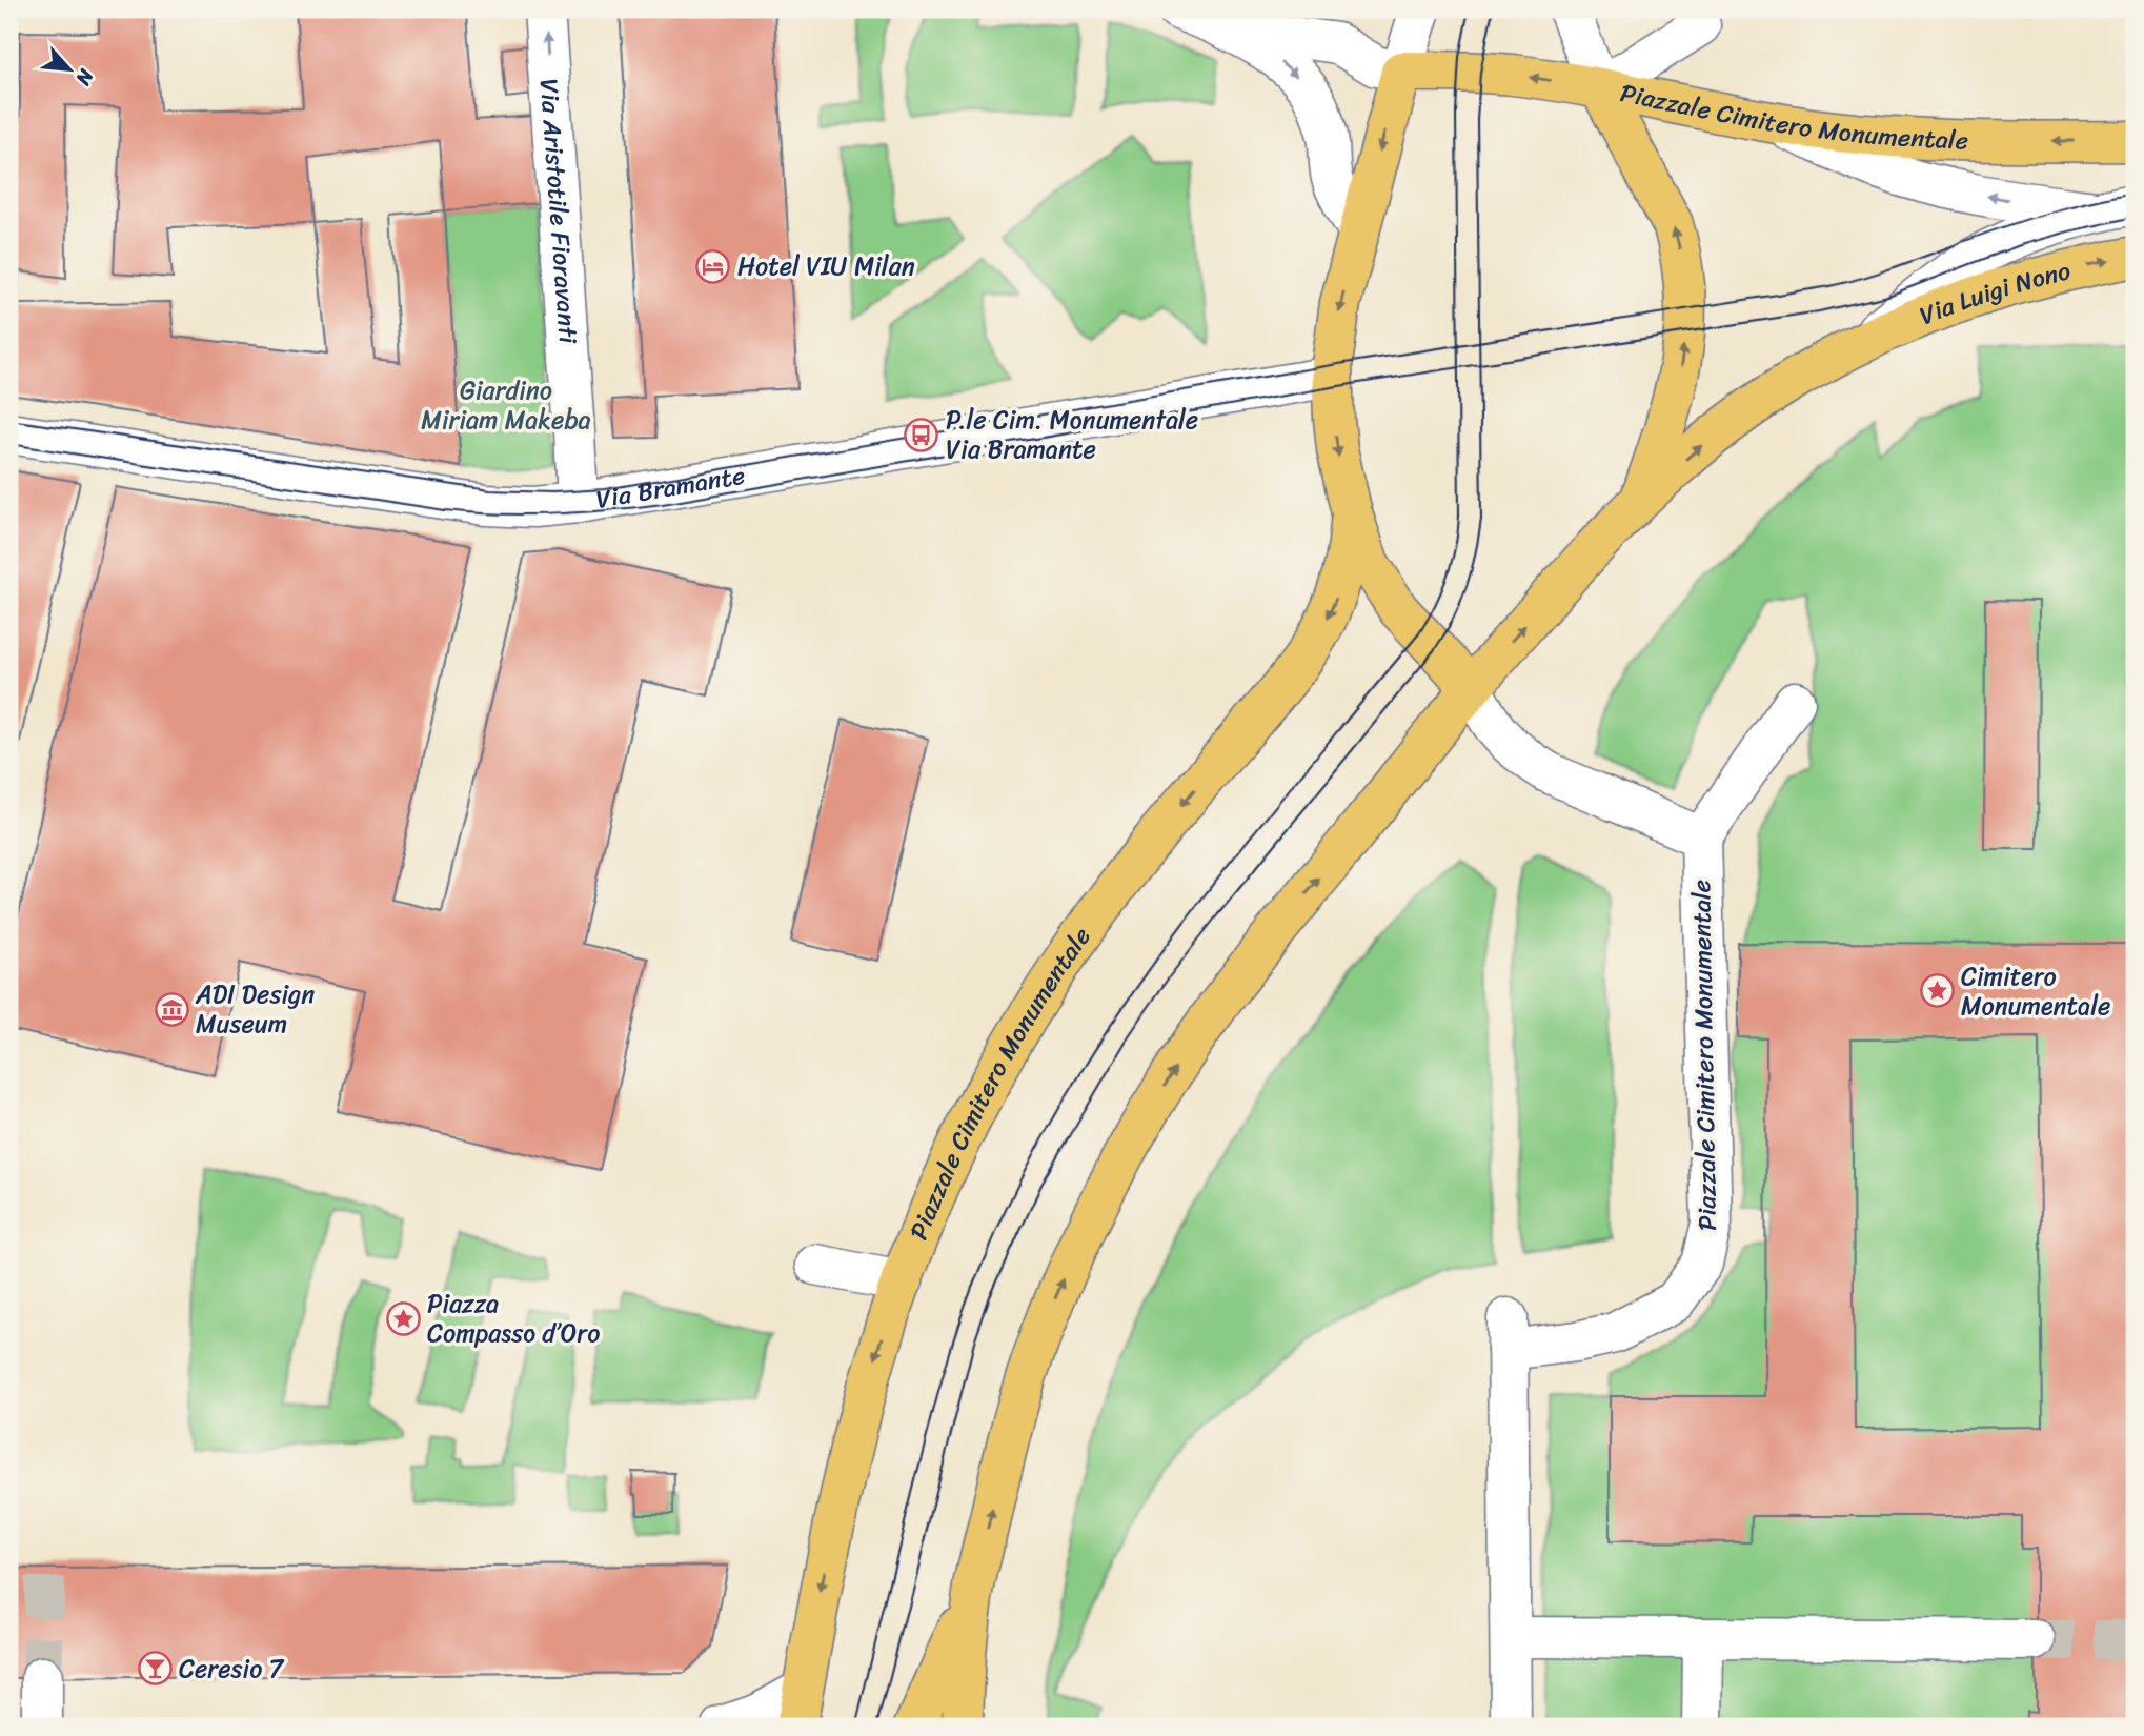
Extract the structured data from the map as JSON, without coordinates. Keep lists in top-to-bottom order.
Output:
{
  "streets": {
    "main road": ["Piazzale Cimitero Monumentale", "Via Luigi Nono"],
    "street": ["Via Aristotile Fioravanti", "Via Bramante"]
  },
  "crossings": [
    ["Piazzale Cimitero Monumentale", "Via Luigi Nono"],
    ["Piazzale Cimitero Monumentale", "Via Bramante"],
    ["Via Aristotile Fioravanti", "Via Bramante"]
  ],
  "one_way": ["Via Aristotile Fioravanti", "Via Luigi Nono"],
  "parks": ["Giardino Miriam Makeba"],
  "places": {
    "hotel": ["Hotel VIU Milan"],
    "bus stop": ["P.le Cim. Monumentale Via Bramante"],
    "place": ["Cimitero Monumentale", "Piazza Compasso d’Oro"],
    "museum": ["ADI Design Museum"],
    "bar": ["Ceresio 7"]
  },
  "north": "bottom right"
}
